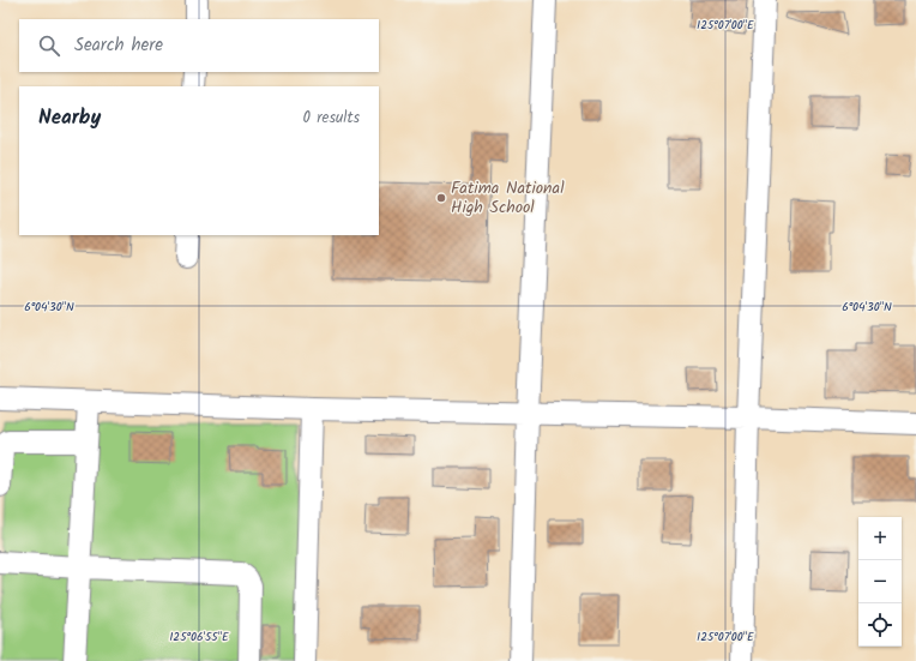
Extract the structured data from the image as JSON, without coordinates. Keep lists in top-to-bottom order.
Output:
{
  "places": ["Fatima National High School"],
  "page": {
    "search": "Search here",
    "heading": ["Nearby", "0 results"],
    "map_buttons": ["+", "−"]
  },
  "coordinates": ["125°07'00\"E", "6°04'30\"N", "125°06'55\"E"]
}
